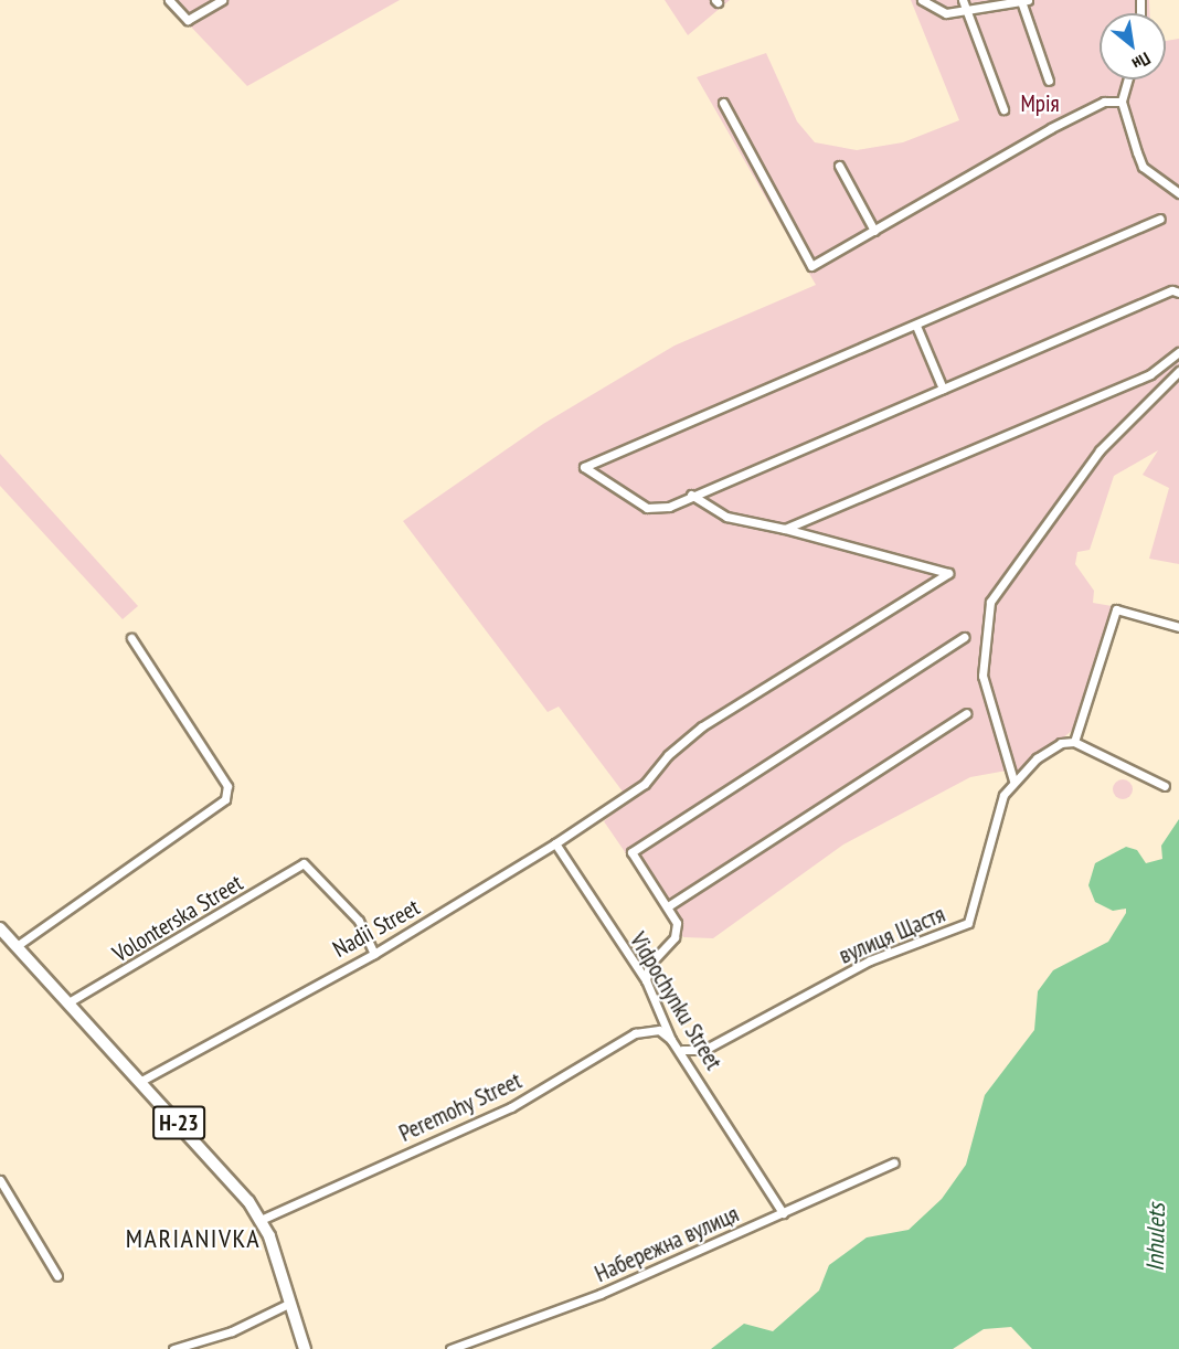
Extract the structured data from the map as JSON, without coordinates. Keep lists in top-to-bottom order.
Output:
{
  "streets": {
    "main road": ["Н-23"],
    "street": [
      "Volonterska Street",
      "Nadii Street",
      "вулиця Щастя",
      "Vidpochynku Street",
      "Peremohy Street",
      "Набережна вулиця"
    ]
  },
  "crossings": [
    ["Volonterska Street", "Nadii Street"],
    ["Volonterska Street", "Н-23"],
    ["Nadii Street", "Vidpochynku Street"],
    ["Nadii Street", "Н-23"],
    ["вулиця Щастя", "Vidpochynku Street"],
    ["Vidpochynku Street", "Peremohy Street"],
    ["Vidpochynku Street", "Набережна вулиця"],
    ["Peremohy Street", "Н-23"]
  ],
  "districts": ["MARIANIVKA"],
  "water": ["Inhulets"],
  "parks": ["Мрія"],
  "north": "bottom right"
}
